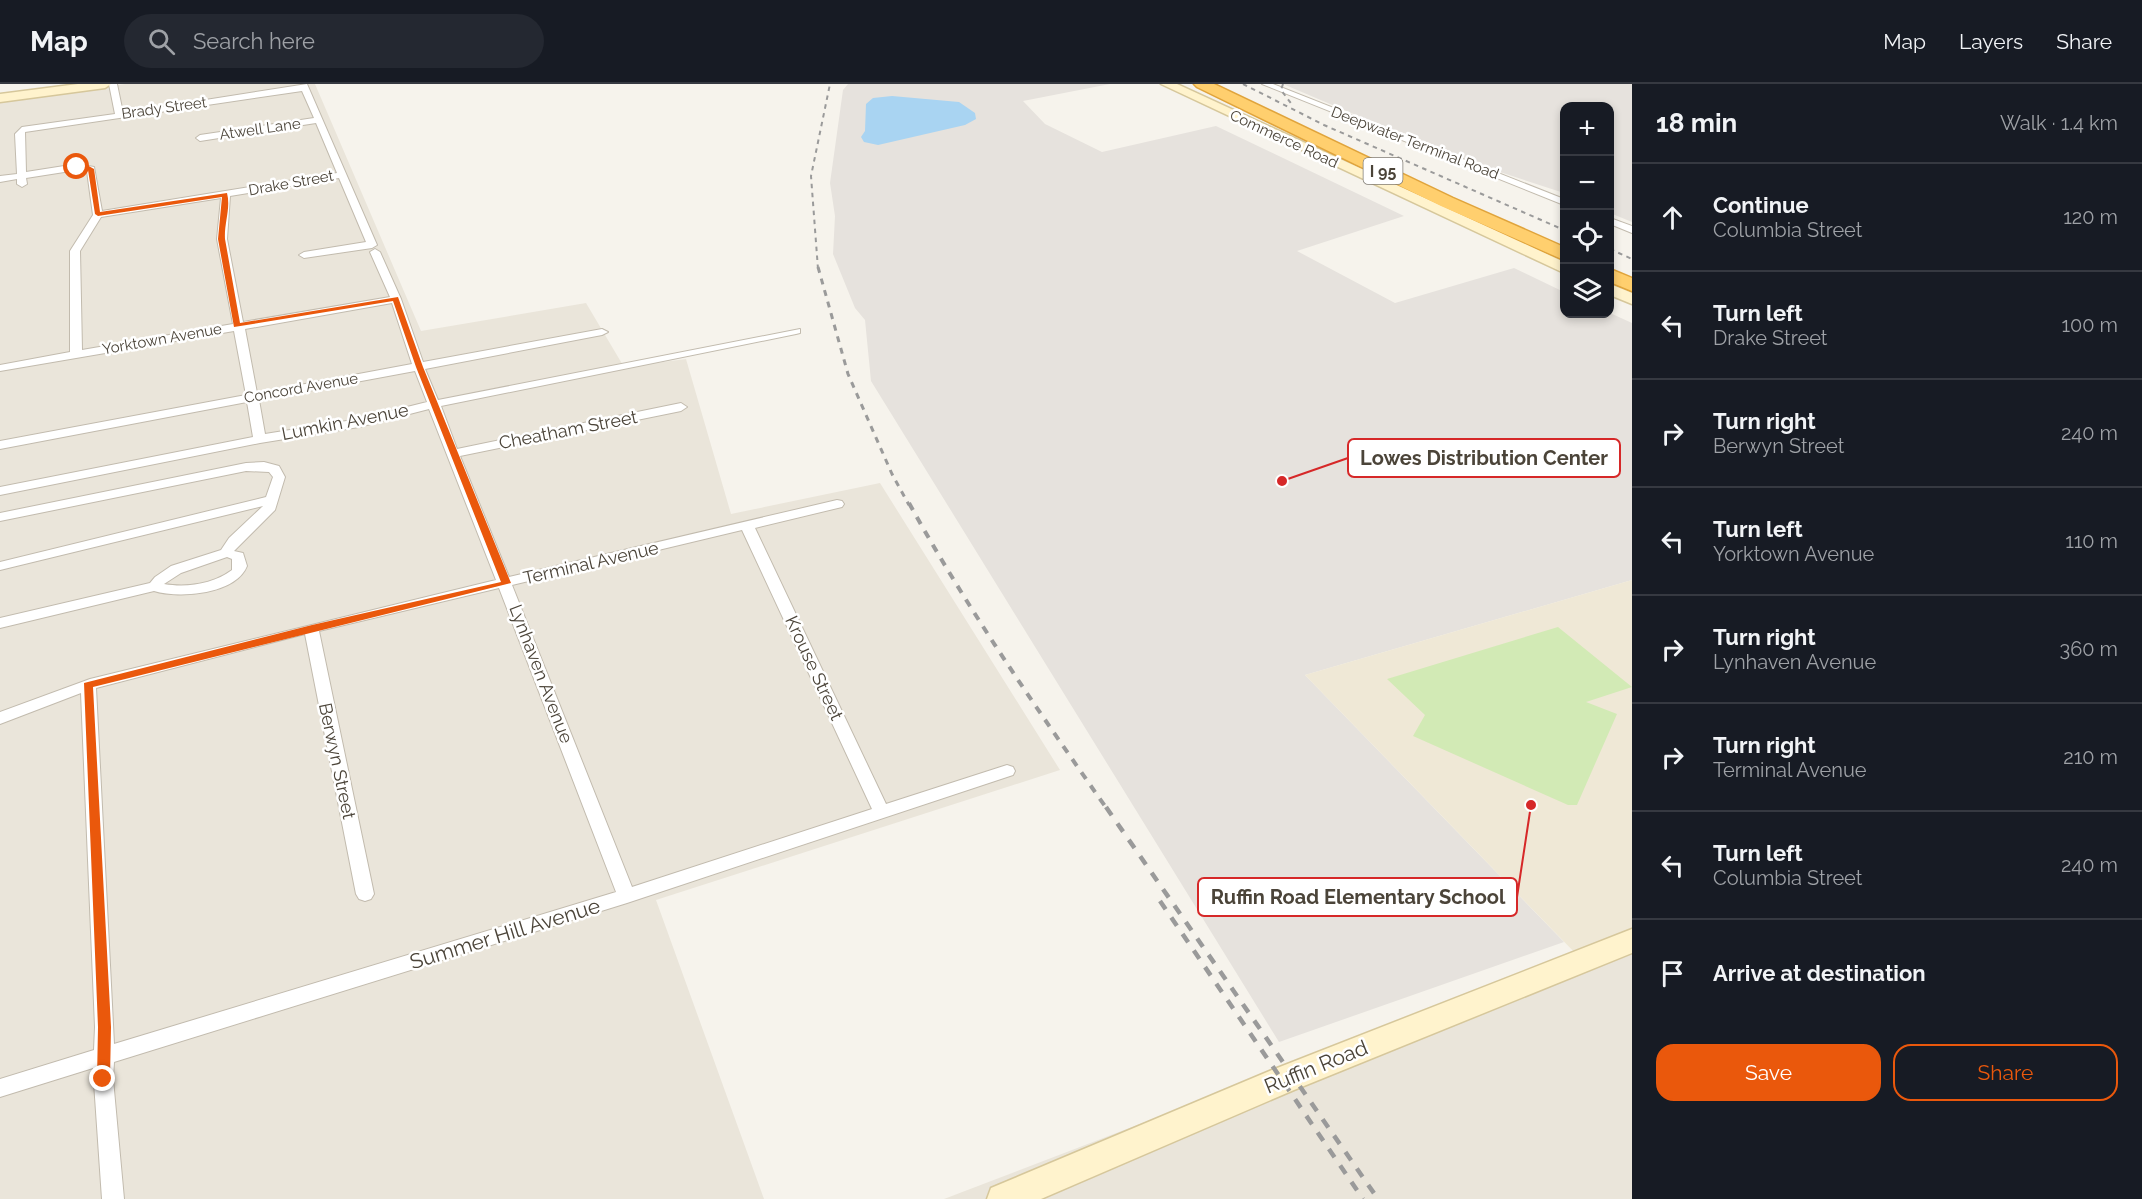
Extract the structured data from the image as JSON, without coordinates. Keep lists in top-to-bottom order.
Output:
{
  "streets": {
    "highway": ["I 95"],
    "main road": ["Commerce Road", "Ruffin Road"],
    "street": [
      "Brady Street",
      "Atwell Lane",
      "Deepwater Terminal Road",
      "Drake Street",
      "Yorktown Avenue",
      "Concord Avenue",
      "Lumkin Avenue",
      "Cheatham Street",
      "Terminal Avenue",
      "Krouse Street",
      "Lynhaven Avenue",
      "Berwyn Street",
      "Summer Hill Avenue"
    ]
  },
  "crossings": [
    ["Brady Street", "Lynhaven Avenue"],
    ["Atwell Lane", "Lynhaven Avenue"],
    ["Drake Street", "Lynhaven Avenue"],
    ["Yorktown Avenue", "Lynhaven Avenue"],
    ["Concord Avenue", "Lynhaven Avenue"],
    ["Lumkin Avenue", "Lynhaven Avenue"],
    ["Cheatham Street", "Lynhaven Avenue"],
    ["Terminal Avenue", "Krouse Street"],
    ["Terminal Avenue", "Lynhaven Avenue"],
    ["Terminal Avenue", "Berwyn Street"],
    ["Krouse Street", "Summer Hill Avenue"],
    ["Lynhaven Avenue", "Summer Hill Avenue"]
  ],
  "places": ["Lowes Distribution Center", "Ruffin Road Elementary School"],
  "page": {
    "header": "Map",
    "search": "Search here",
    "nav": ["Map", "Layers", "Share"],
    "heading": ["18 min", "Walk · 1.4 km"],
    "map_buttons": ["+", "−"],
    "list": [
      ["Continue", "Columbia Street", "120 m"],
      ["Turn left", "Drake Street", "100 m"],
      ["Turn right", "Berwyn Street", "240 m"],
      ["Turn left", "Yorktown Avenue", "110 m"],
      ["Turn right", "Lynhaven Avenue", "360 m"],
      ["Turn right", "Terminal Avenue", "210 m"],
      ["Turn left", "Columbia Street", "240 m"],
      "Arrive at destination"
    ],
    "buttons": ["Save", "Share"]
  }
}
